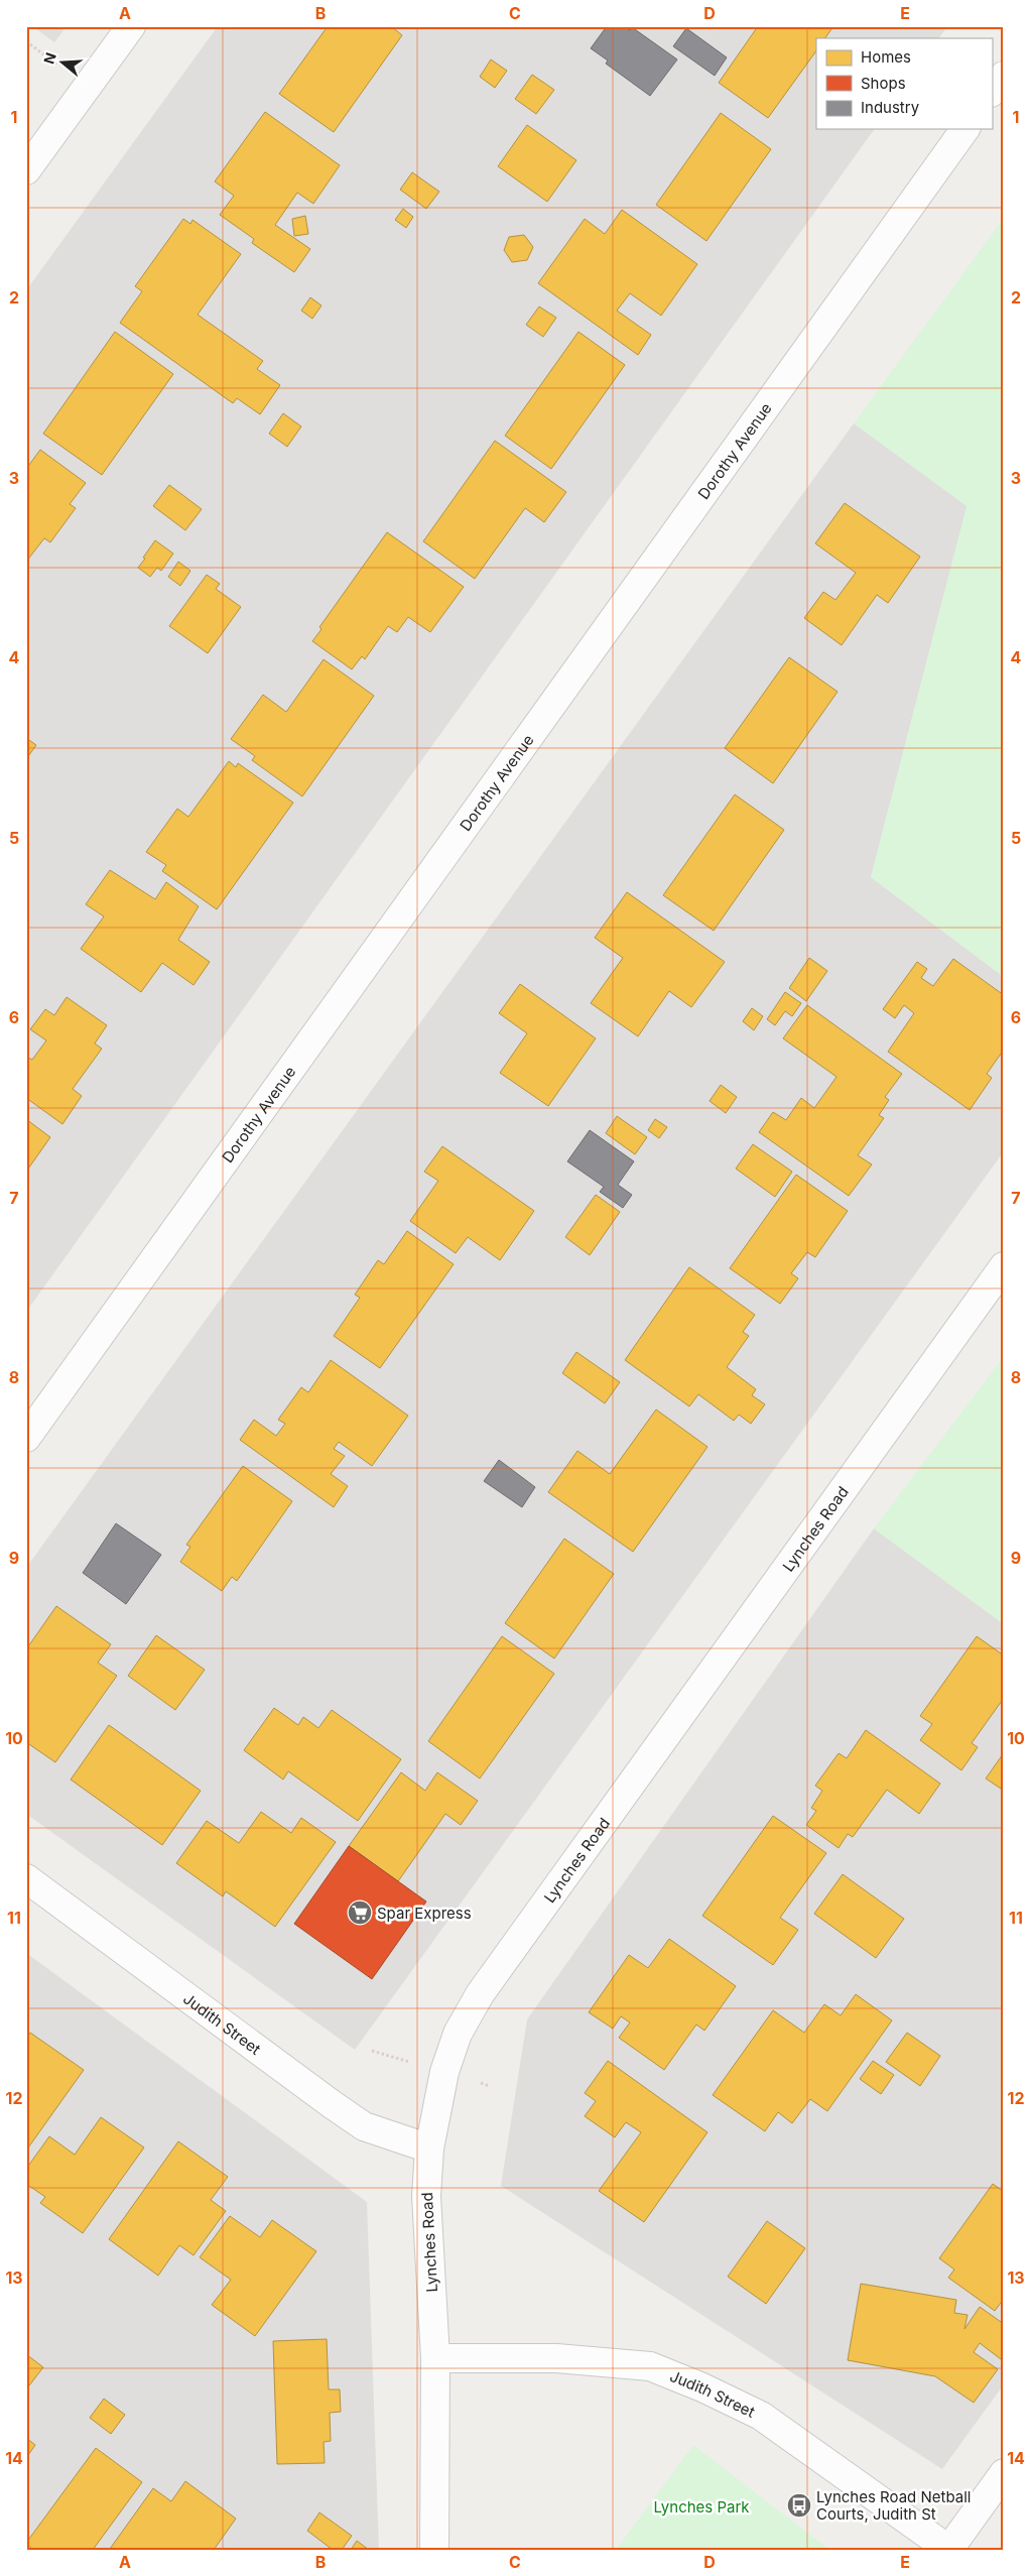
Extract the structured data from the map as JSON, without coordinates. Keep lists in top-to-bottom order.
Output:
{
  "streets": {
    "street": ["Dorothy Avenue", "Lynches Road", "Judith Street"]
  },
  "crossings": [
    ["Lynches Road", "Judith Street"]
  ],
  "parks": ["Lynches Park"],
  "places": {
    "supermarket": ["Spar Express"],
    "bus stop": ["Lynches Road Netball Courts, Judith St"]
  },
  "legend": ["Homes", "Shops", "Industry"],
  "north": "left",
  "grid": {
    "columns": [
      "A",
      "B",
      "C",
      "D",
      "E"
    ],
    "rows": [
      "1",
      "2",
      "3",
      "4",
      "5",
      "6",
      "7",
      "8",
      "9",
      "10",
      "11",
      "12",
      "13",
      "14"
    ]
  }
}
